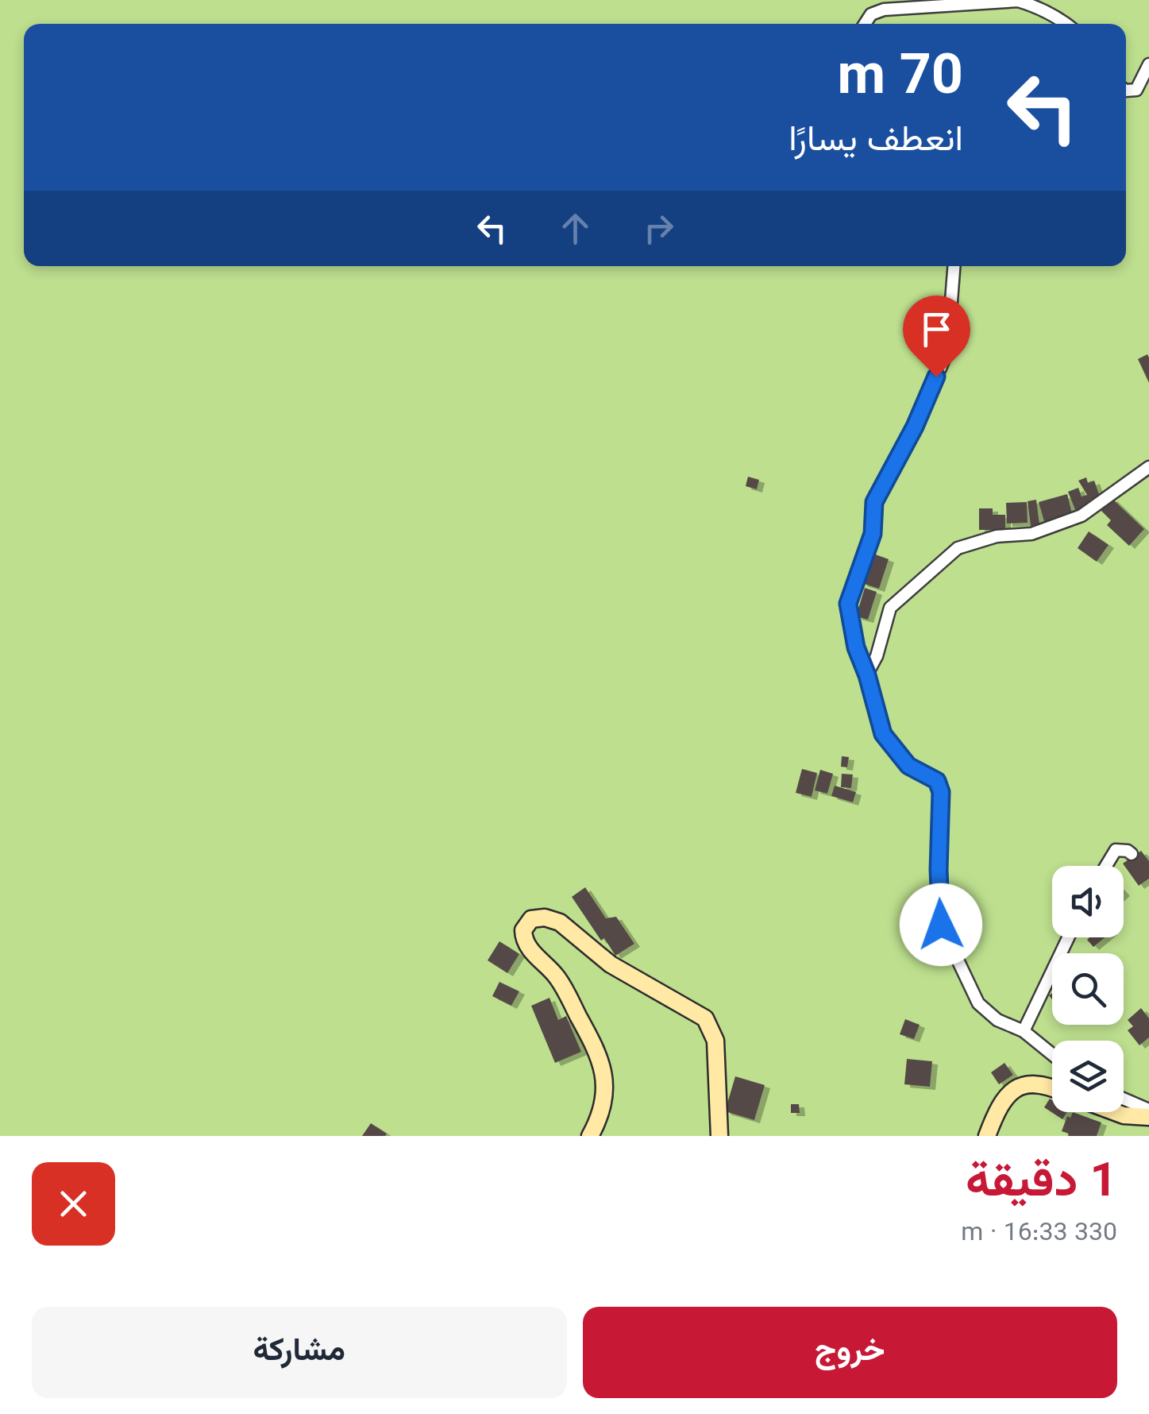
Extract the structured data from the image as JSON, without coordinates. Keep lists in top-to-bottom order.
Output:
{
  "page": {
    "turn": ["70 m", "انعطف يسارًا"],
    "heading": ["1 دقيقة", "330 m · 16:33"],
    "buttons": ["خروج", "مشاركة"]
  }
}
